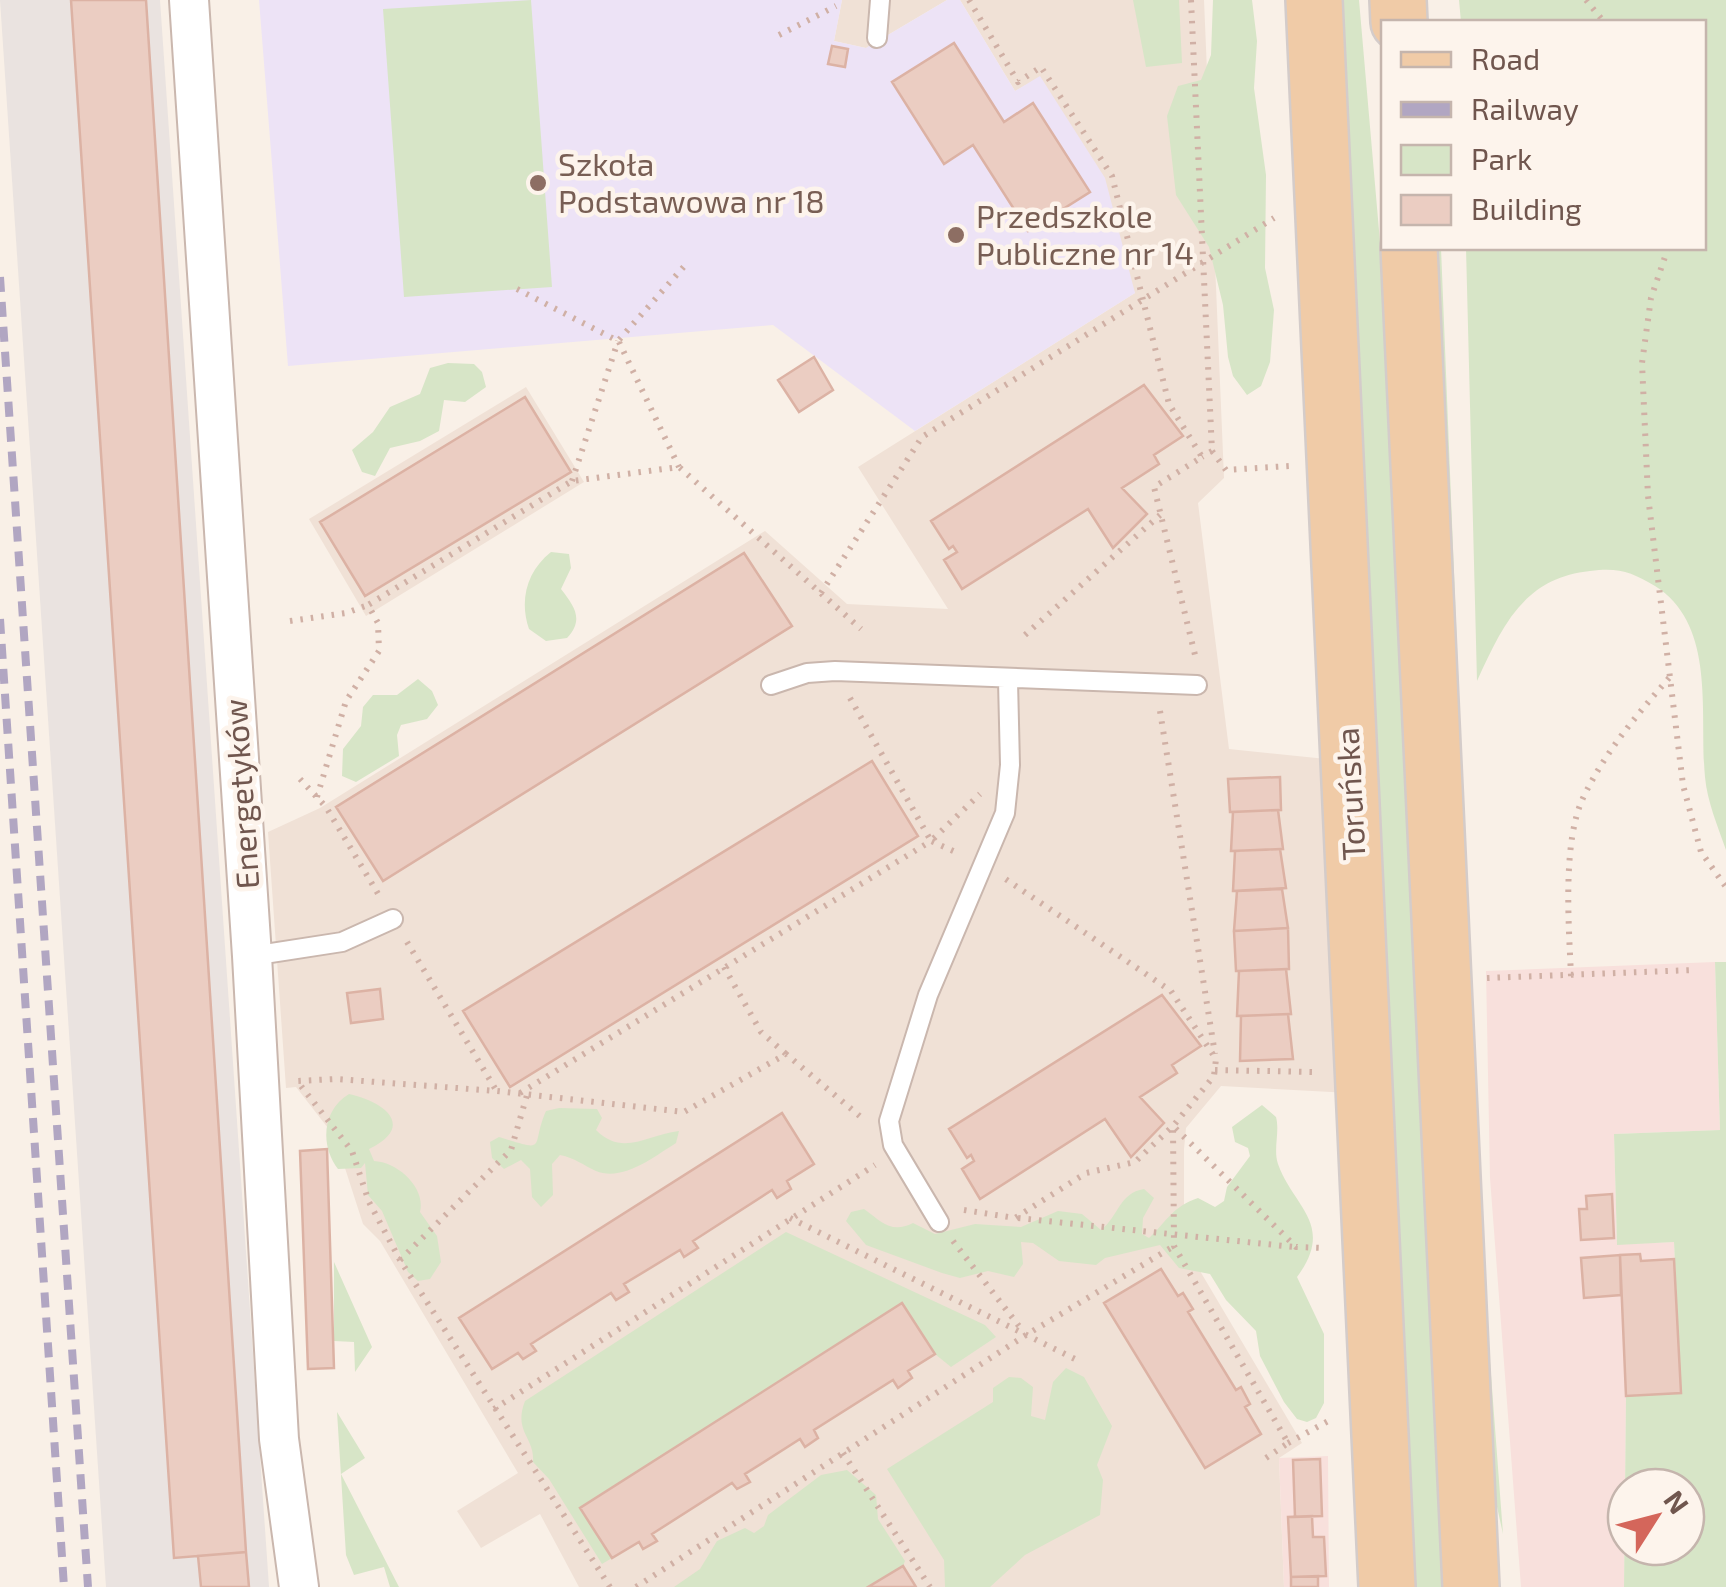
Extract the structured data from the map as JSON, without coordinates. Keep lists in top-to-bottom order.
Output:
{
  "streets": {
    "main road": ["Toruńska"],
    "street": ["Energetyków"]
  },
  "places": ["Szkoła Podstawowa nr 18", "Przedszkole Publiczne nr 14"],
  "legend": [
    "Road",
    "Railway",
    "Park",
    "Building"
  ],
  "north": "top right"
}
